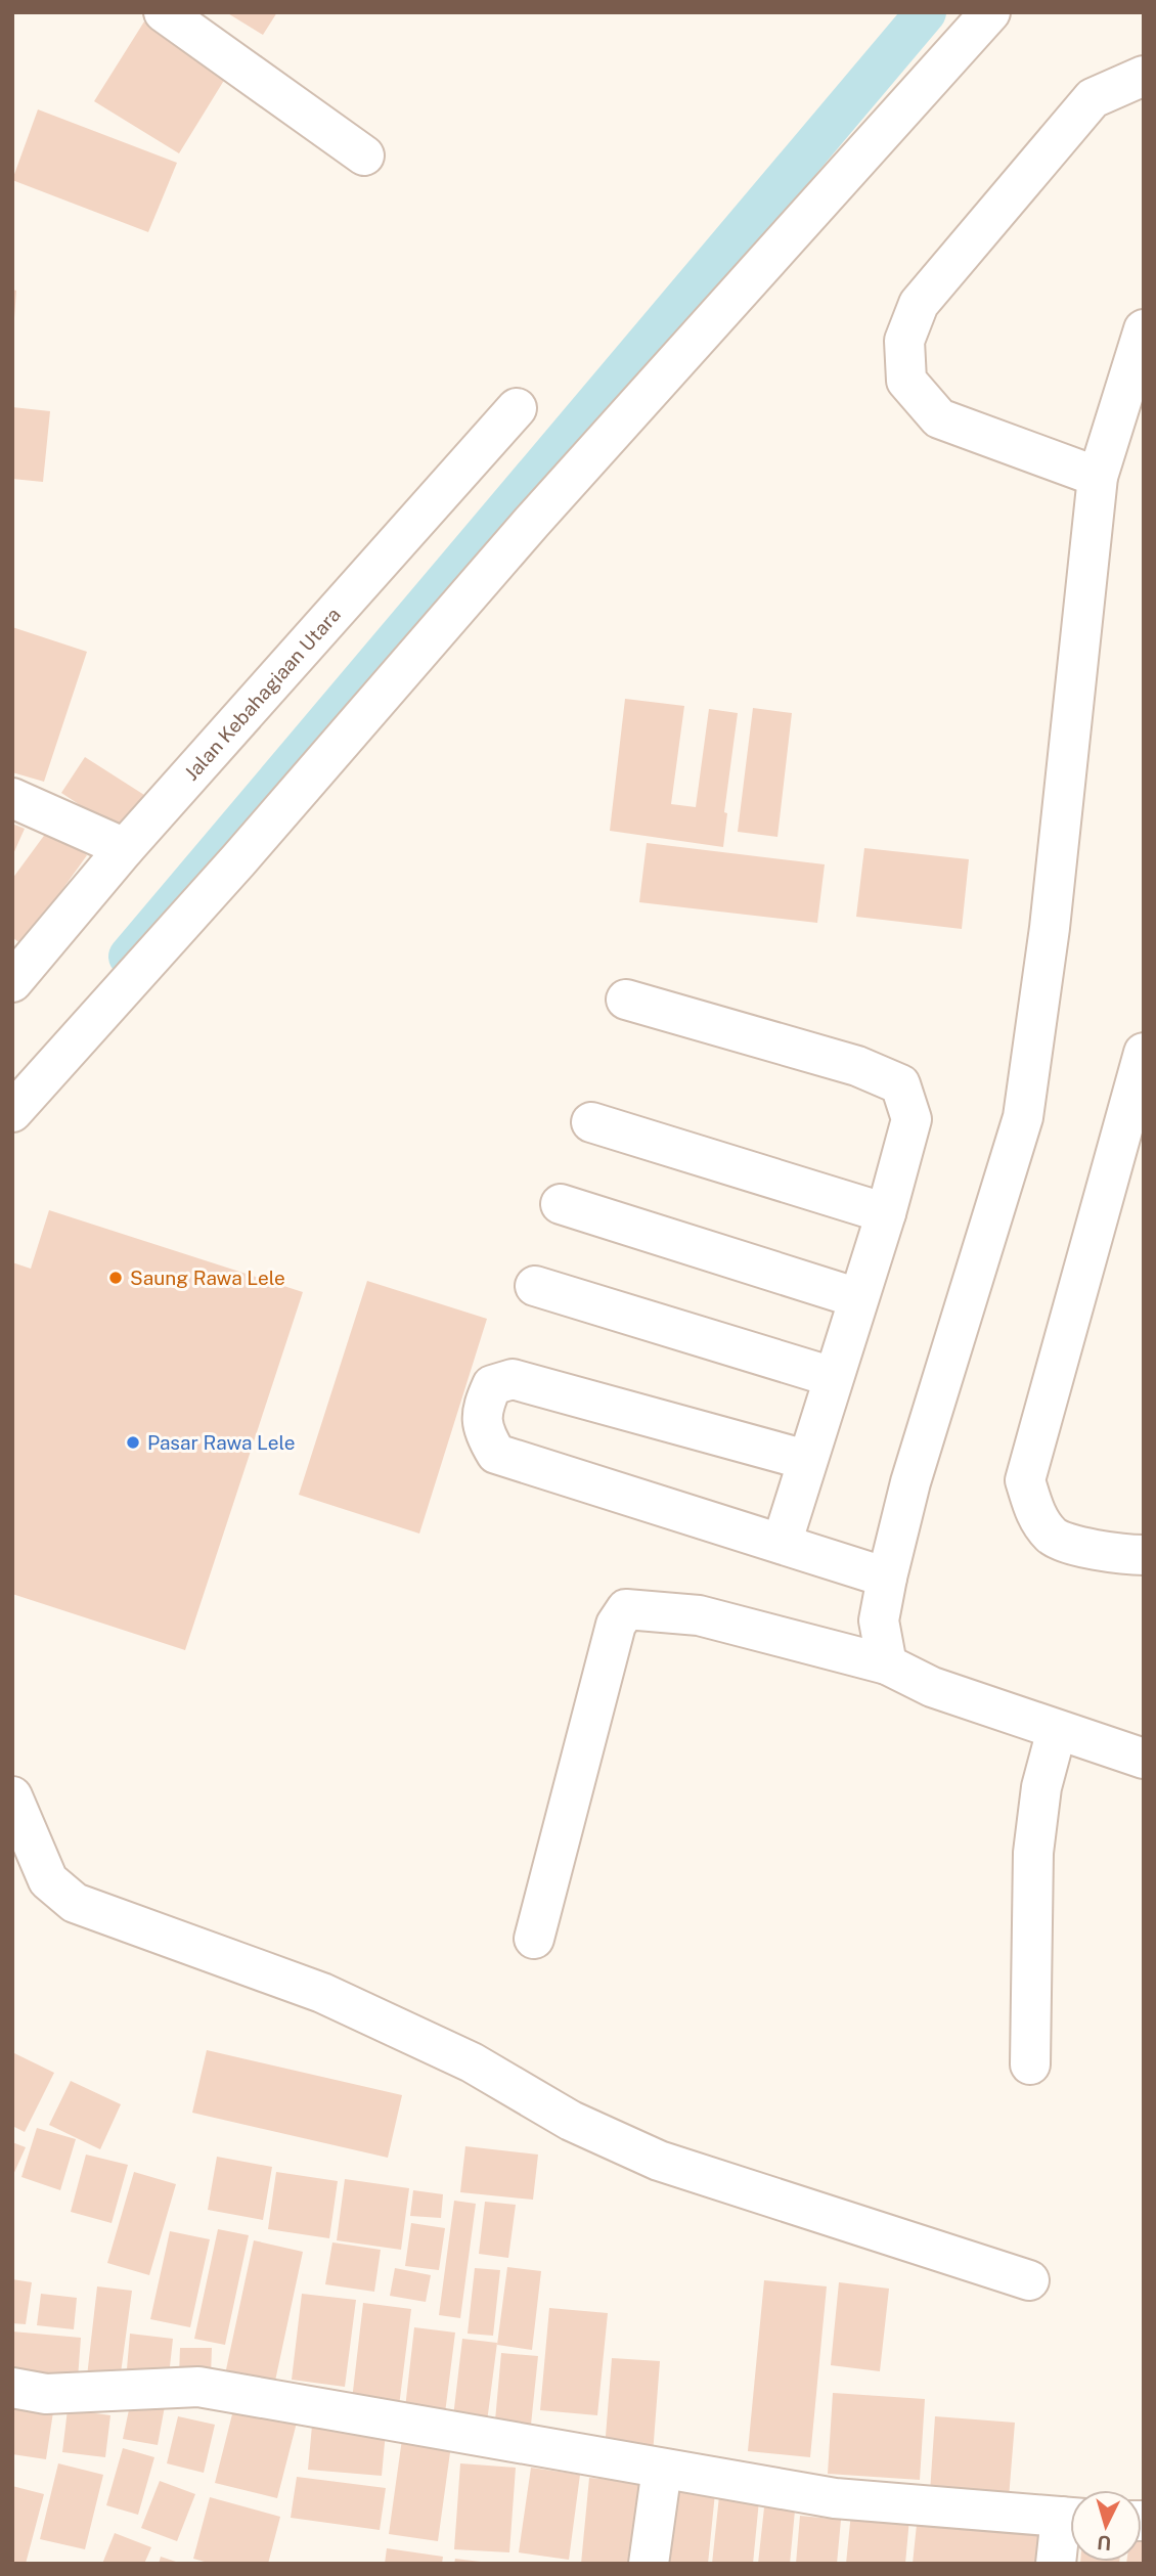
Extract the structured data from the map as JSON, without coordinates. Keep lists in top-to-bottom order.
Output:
{
  "streets": {
    "street": ["Jalan Kebahagiaan Utara"]
  },
  "places": ["Saung Rawa Lele", "Pasar Rawa Lele"],
  "north": "bottom"
}
